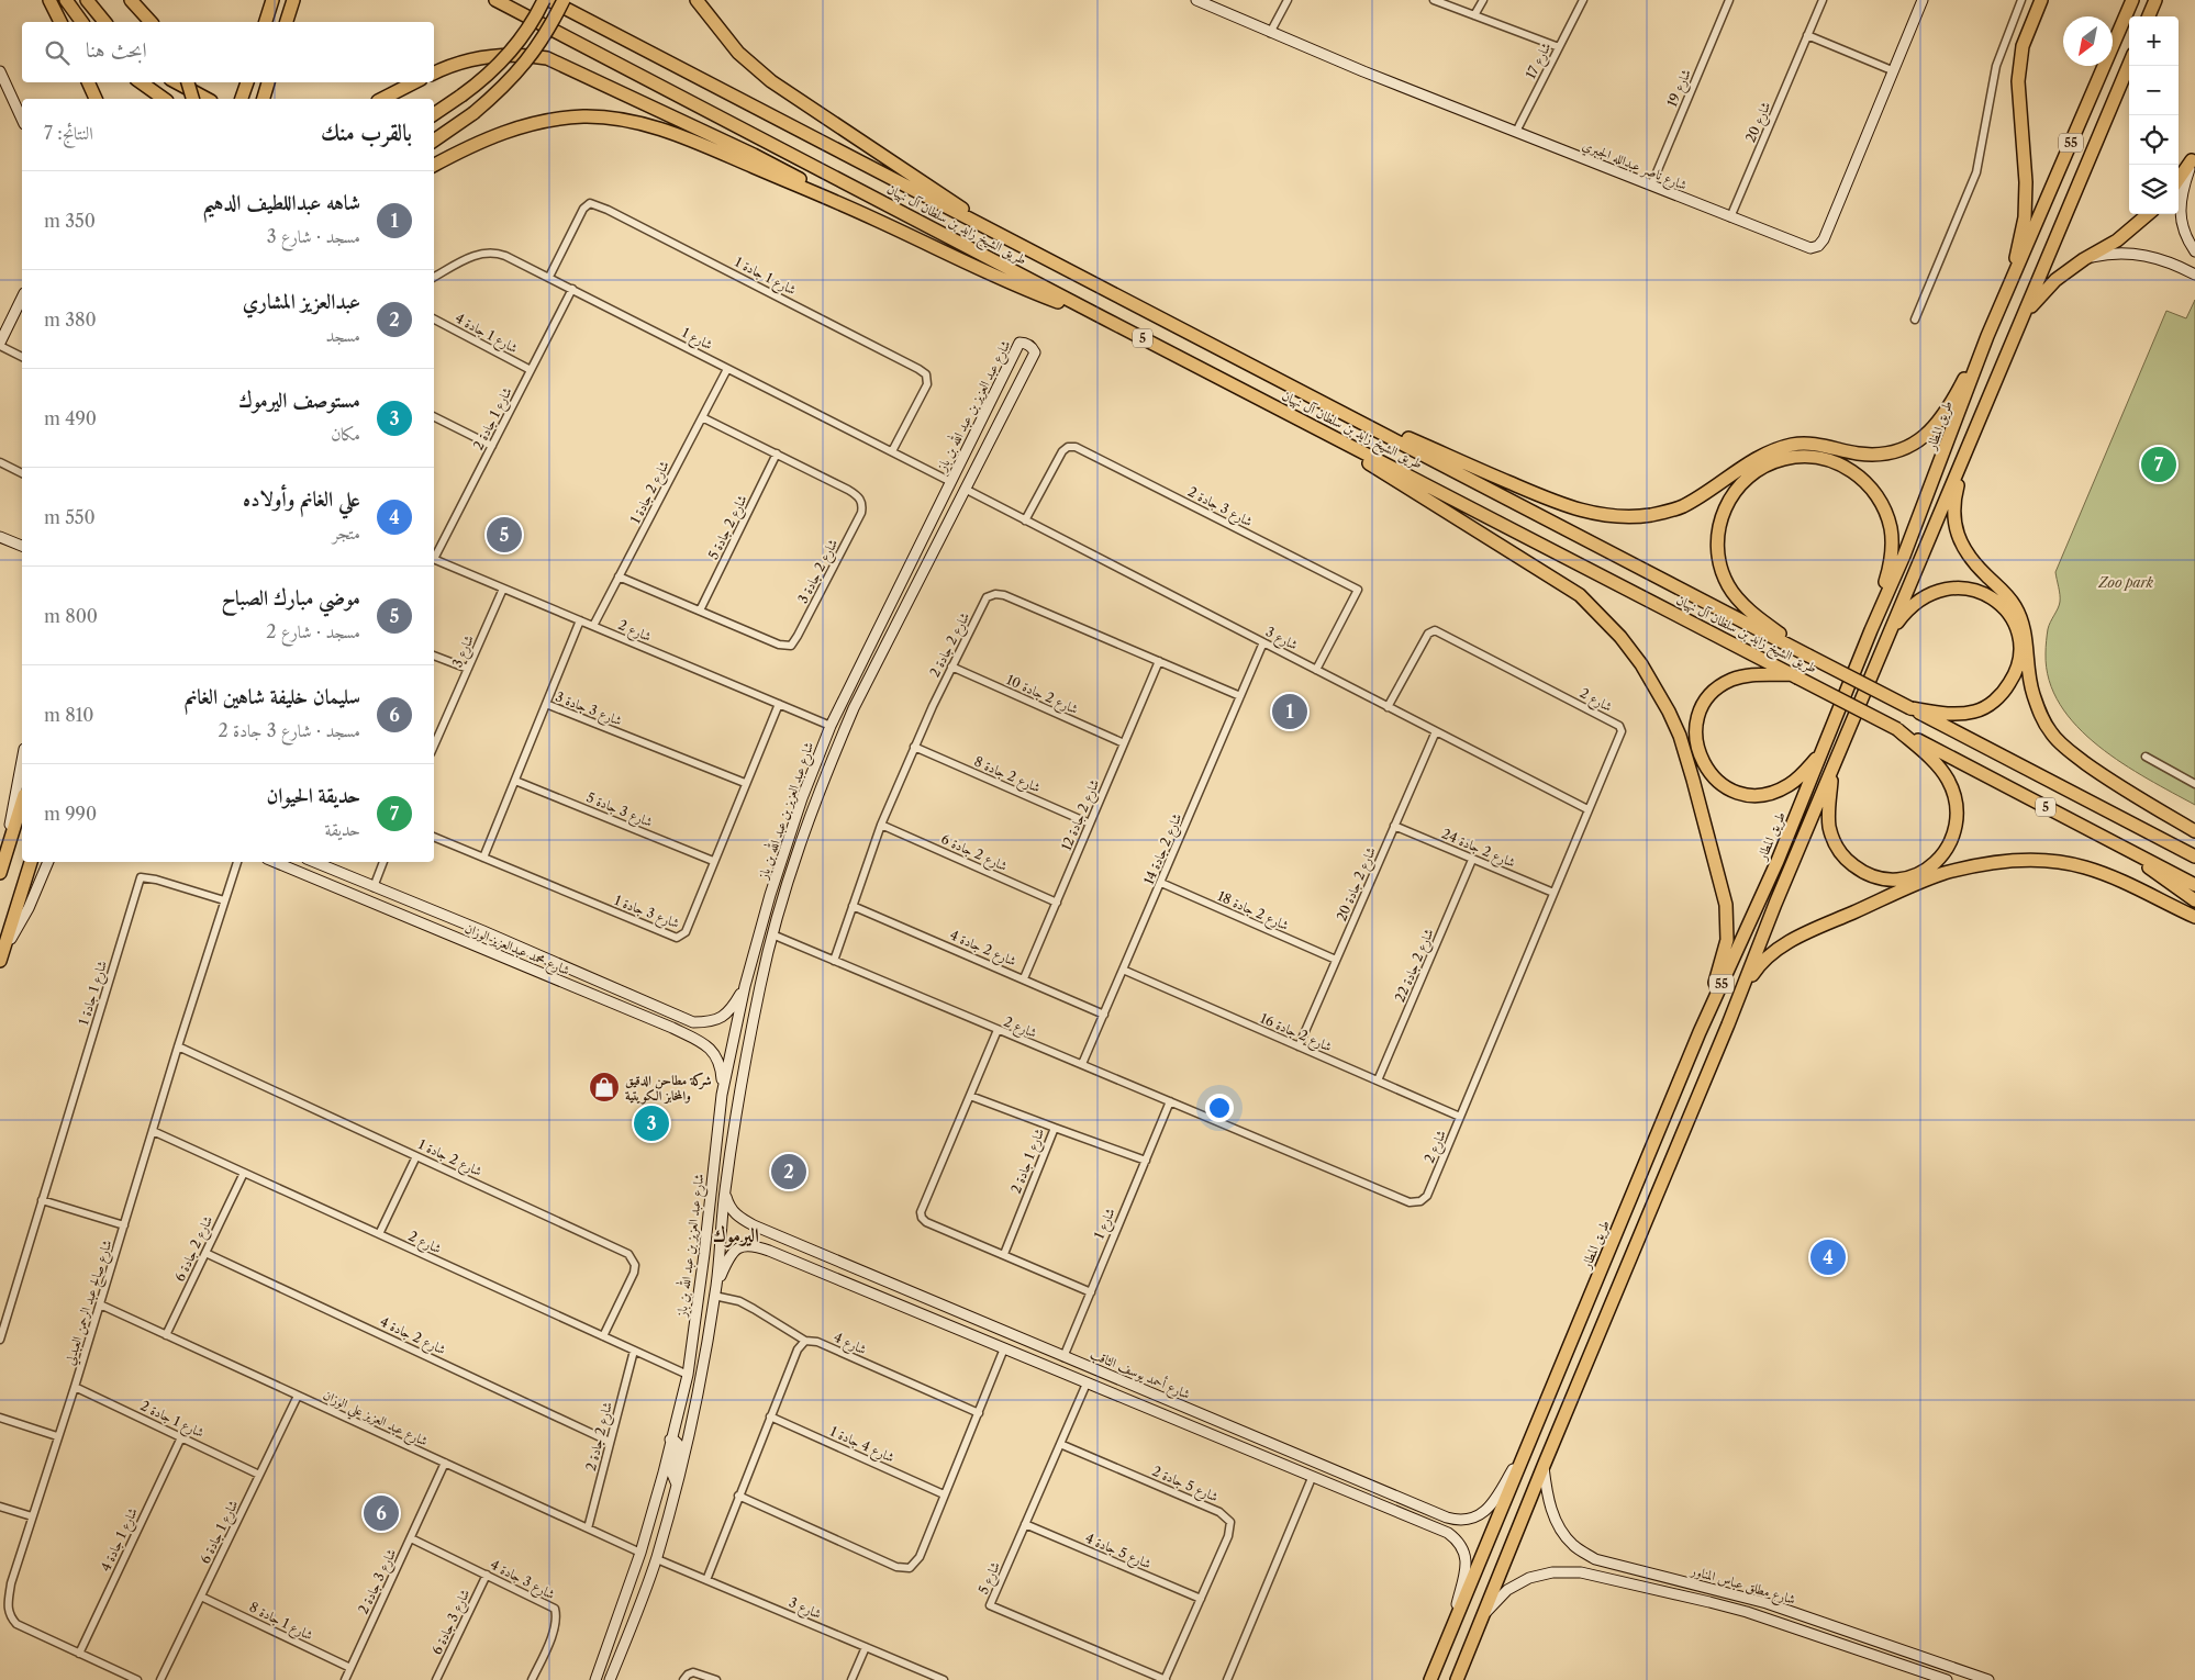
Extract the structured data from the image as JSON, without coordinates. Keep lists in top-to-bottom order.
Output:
{
  "streets": {
    "highway": [
      "55",
      "طريق الشيخ زايد بن سلطان آل نهيان",
      "5",
      "طريق المطار"
    ],
    "street": [
      "شارع 17",
      "شارع 19",
      "شارع 20",
      "شارع ناصر عبدالله الجبري",
      "شارع 1 جادة 1",
      "شارع 1 جادة 4",
      "شارع 1",
      "شارع عبد العزيز بن عبد الله بن باز",
      "شارع 1 جادة 2",
      "شارع 2 جادة 1",
      "شارع 3 جادة 2",
      "شارع 2 جادة 5",
      "شارع 2 جادة 3",
      "شارع 2",
      "شارع 3",
      "شارع 2 جادة 2",
      "شارع 2 جادة 10",
      "شارع 3 جادة 3",
      "شارع 2 جادة 8",
      "شارع 3 جادة 5",
      "شارع 2 جادة 12",
      "شارع 2 جادة 24",
      "شارع 2 جادة 14",
      "شارع 2 جادة 6",
      "شارع 2 جادة 20",
      "شارع 2 جادة 18",
      "شارع 3 جادة 1",
      "شارع 2 جادة 4",
      "شارع محمد عبدالعزيز الوزان",
      "شارع 2 جادة 22",
      "شارع 2 جادة 16",
      "شارع صالح عبد الرحمن العبدلي",
      "شارع 4",
      "شارع أحمد يوسف الثاقب",
      "شارع عبد العزيز علي الوزان",
      "شارع 4 جادة 1",
      "شارع 5 جادة 2",
      "شارع 1 جادة 6",
      "شارع 5 جادة 4",
      "شارع 5",
      "شارع 3 جادة 4",
      "شارع مطلق عباس المناور",
      "شارع 1 جادة 8",
      "شارع 3 جادة 6"
    ]
  },
  "crossings": [
    ["شارع 17", "شارع ناصر عبدالله الجبري"],
    ["شارع 19", "شارع ناصر عبدالله الجبري"],
    ["شارع 20", "شارع ناصر عبدالله الجبري"],
    ["55", "شارع مطلق عباس المناور"],
    ["شارع 1 جادة 1", "شارع 1"],
    ["شارع 1 جادة 1", "شارع صالح عبد الرحمن العبدلي"],
    ["شارع 1 جادة 4", "شارع 1 جادة 2"],
    ["شارع 1 جادة 4", "شارع صالح عبد الرحمن العبدلي"],
    ["شارع 1", "شارع عبد العزيز بن عبد الله بن باز"],
    ["شارع 1", "شارع 1 جادة 2"],
    ["شارع 1", "شارع 2 جادة 1"],
    ["شارع 1", "شارع 2"],
    ["شارع 1", "شارع أحمد يوسف الثاقب"],
    ["شارع عبد العزيز بن عبد الله بن باز", "شارع 2"],
    ["شارع عبد العزيز بن عبد الله بن باز", "شارع 3"],
    ["شارع عبد العزيز بن عبد الله بن باز", "شارع محمد عبدالعزيز الوزان"],
    ["شارع عبد العزيز بن عبد الله بن باز", "شارع 4"],
    ["شارع عبد العزيز بن عبد الله بن باز", "شارع أحمد يوسف الثاقب"],
    ["شارع عبد العزيز بن عبد الله بن باز", "شارع عبد العزيز علي الوزان"],
    ["شارع 1 جادة 2", "شارع صالح عبد الرحمن العبدلي"],
    ["شارع 1 جادة 2", "شارع 1 جادة 6"],
    ["طريق المطار", "شارع أحمد يوسف الثاقب"],
    ["شارع 2 جادة 1", "شارع 2 جادة 3"],
    ["شارع 2 جادة 1", "شارع 2"],
    ["شارع 2 جادة 1", "شارع صالح عبد الرحمن العبدلي"],
    ["شارع 3 جادة 2", "شارع 3"],
    ["شارع 3 جادة 2", "شارع عبد العزيز علي الوزان"],
    ["شارع 3 جادة 2", "شارع 3 جادة 4"],
    ["شارع 3 جادة 2", "شارع 1 جادة 8"],
    ["شارع 2 جادة 5", "شارع 2 جادة 3"],
    ["شارع 2", "شارع 3"],
    ["شارع 2", "شارع 2 جادة 2"],
    ["شارع 2", "شارع 2 جادة 24"],
    ["شارع 2", "شارع 2 جادة 14"],
    ["شارع 2", "شارع 2 جادة 6"],
    ["شارع 2", "شارع 3 جادة 1"],
    ["شارع 2", "شارع 2 جادة 16"],
    ["شارع 2", "شارع صالح عبد الرحمن العبدلي"],
    ["شارع 3", "شارع 2 جادة 14"],
    ["شارع 3", "شارع 2 جادة 20"],
    ["شارع 2 جادة 2", "شارع 2 جادة 10"],
    ["شارع 2 جادة 2", "شارع 2 جادة 8"],
    ["شارع 2 جادة 2", "شارع 2 جادة 12"],
    ["شارع 2 جادة 2", "شارع 2 جادة 14"],
    ["شارع 2 جادة 2", "شارع 2 جادة 6"],
    ["شارع 2 جادة 2", "شارع 2 جادة 4"],
    ["شارع 2 جادة 2", "شارع عبد العزيز علي الوزان"],
    ["شارع 2 جادة 10", "شارع 2 جادة 12"],
    ["شارع 3 جادة 3", "شارع 3 جادة 5"],
    ["شارع 3 جادة 3", "شارع 3 جادة 1"],
    ["شارع 2 جادة 8", "شارع 2 جادة 12"],
    ["شارع 3 جادة 5", "شارع 3 جادة 1"],
    ["شارع 2 جادة 12", "شارع 2 جادة 6"],
    ["شارع 2 جادة 12", "شارع 2 جادة 4"],
    ["شارع 2 جادة 24", "شارع 2 جادة 20"],
    ["شارع 2 جادة 24", "شارع 2 جادة 22"],
    ["شارع 2 جادة 14", "شارع 2 جادة 18"],
    ["شارع 2 جادة 14", "شارع 2 جادة 4"],
    ["شارع 2 جادة 14", "شارع 2 جادة 16"],
    ["شارع 2 جادة 6", "شارع 2 جادة 4"],
    ["شارع 2 جادة 6", "شارع عبد العزيز علي الوزان"],
    ["شارع 2 جادة 20", "شارع 2 جادة 18"],
    ["شارع 2 جادة 20", "شارع 2 جادة 16"],
    ["شارع 2 جادة 22", "شارع 2 جادة 16"],
    ["شارع صالح عبد الرحمن العبدلي", "شارع عبد العزيز علي الوزان"],
    ["شارع عبد العزيز علي الوزان", "شارع 1 جادة 6"],
    ["شارع 5 جادة 2", "شارع 5 جادة 4"],
    ["شارع 5 جادة 2", "شارع 5"],
    ["شارع 1 جادة 6", "شارع 1 جادة 8"],
    ["شارع 5 جادة 4", "شارع 5"],
    ["شارع 3 جادة 4", "شارع 3 جادة 6"]
  ],
  "districts": ["اليرموك"],
  "parks": ["Zoo park"],
  "places": {
    "shop": ["شركة مطاحن الدقيق والمخابز الكويتية"]
  },
  "north": "bottom left",
  "page": {
    "map_buttons": ["+", "−"],
    "search": "ابحث هنا",
    "heading": ["بالقرب منك", "النتائج: 7"],
    "list": [
      {
        "mark": "1",
        "name": "شاهه عبداللطيف الدهيم",
        "note": "مسجد · شارع 3",
        "value": "350 m"
      },
      {
        "mark": "2",
        "name": "عبدالعزيز المشاري",
        "note": "مسجد",
        "value": "380 m"
      },
      {
        "mark": "3",
        "name": "مستوصف اليرموك",
        "note": "مكان",
        "value": "490 m"
      },
      {
        "mark": "4",
        "name": "علي الغانم وأولاده",
        "note": "متجر",
        "value": "550 m"
      },
      {
        "mark": "5",
        "name": "موضي مبارك الصباح",
        "note": "مسجد · شارع 2",
        "value": "800 m"
      },
      {
        "mark": "6",
        "name": "سليمان خليفة شاهين الغانم",
        "note": "مسجد · شارع 3 جادة 2",
        "value": "810 m"
      },
      {
        "mark": "7",
        "name": "حديقة الحيوان",
        "note": "حديقة",
        "value": "990 m"
      }
    ],
    "pins": [
      "7",
      "5",
      "1",
      "3",
      "2",
      "4",
      "6"
    ]
  }
}
